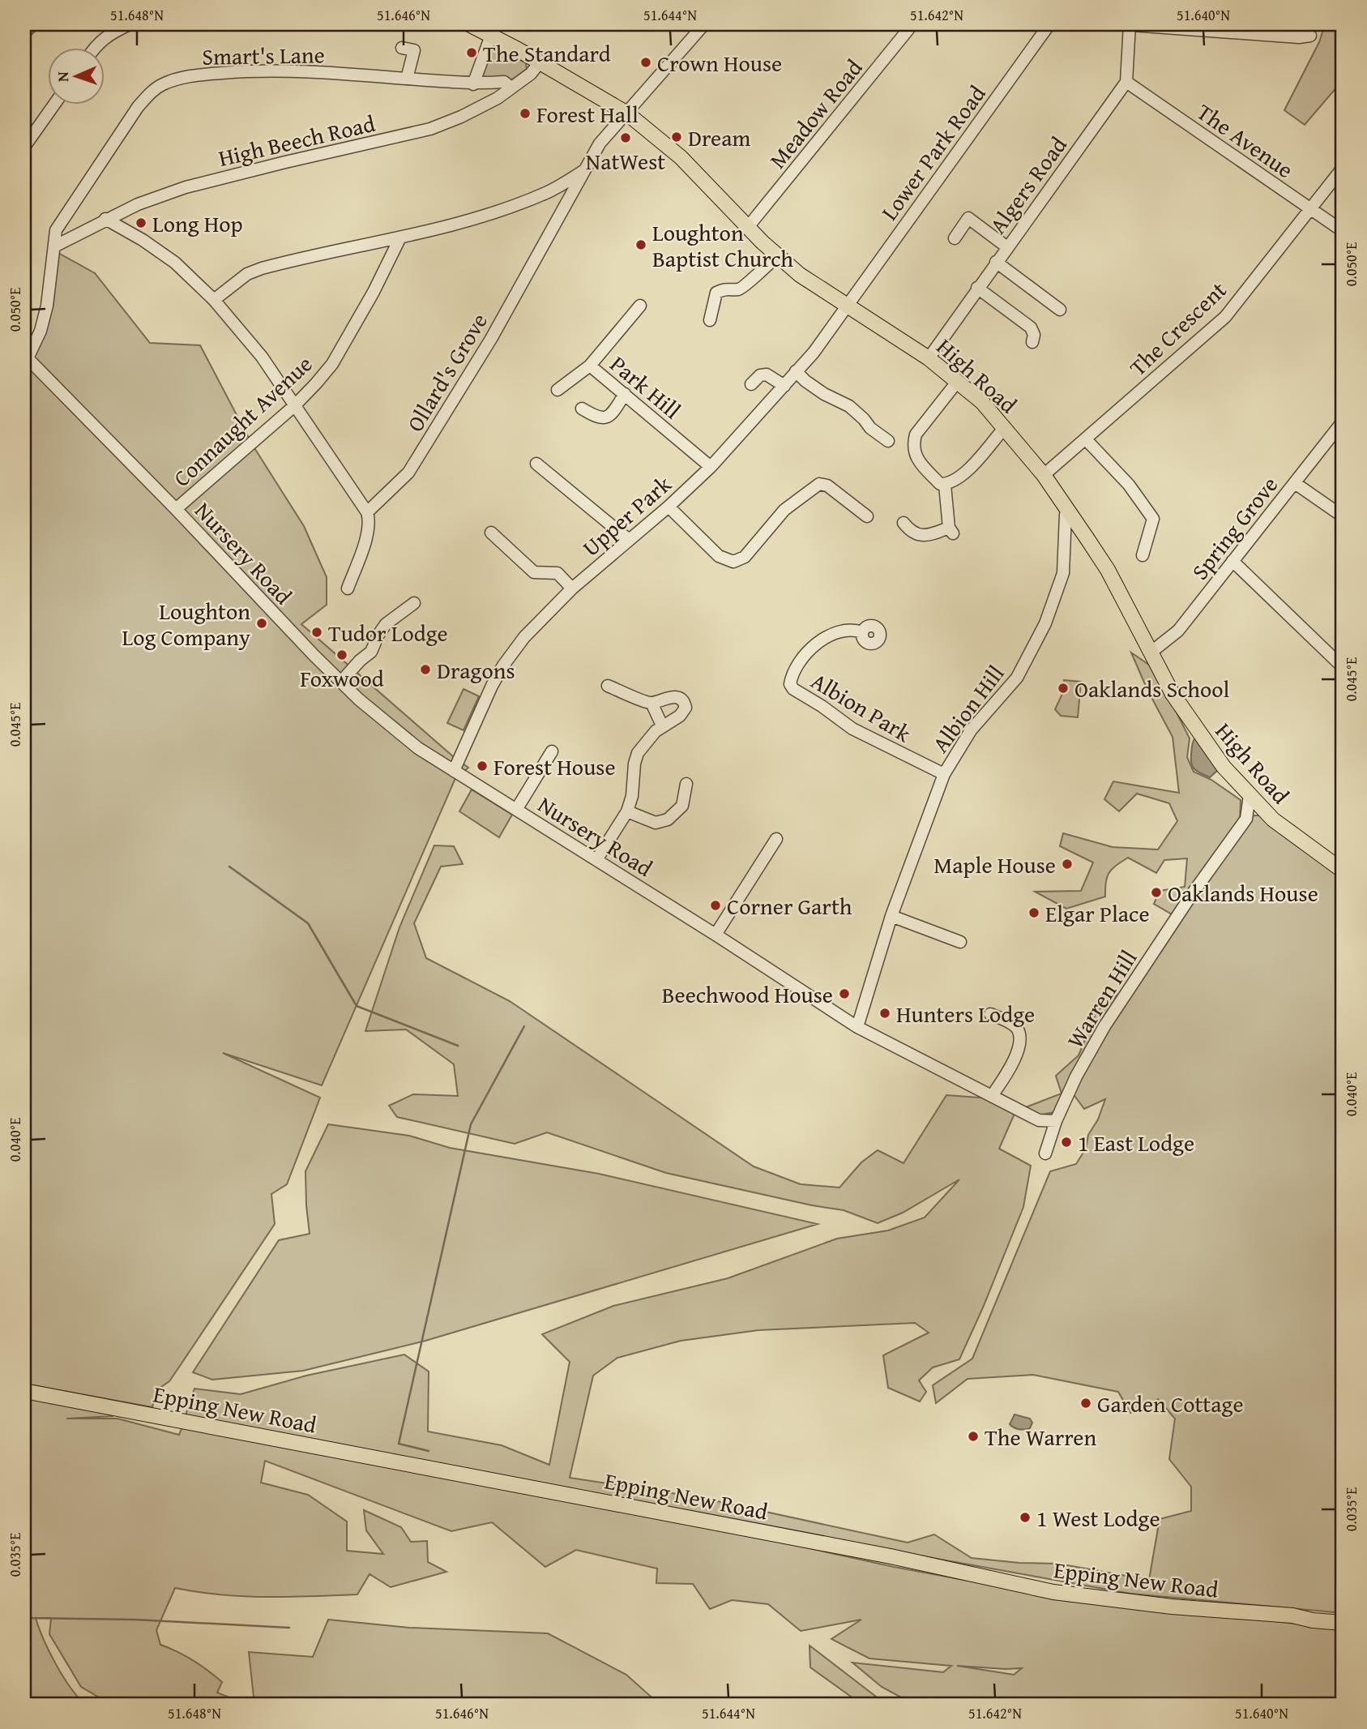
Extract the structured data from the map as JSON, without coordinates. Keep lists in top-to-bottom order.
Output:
{
  "streets": {
    "main road": ["High Road", "Epping New Road"],
    "street": [
      "Smart's Lane",
      "Meadow Road",
      "High Beech Road",
      "The Avenue",
      "Lower Park Road",
      "Algers Road",
      "The Crescent",
      "Ollard's Grove",
      "Park Hill",
      "Connaught Avenue",
      "Upper Park",
      "Spring Grove",
      "Nursery Road",
      "Albion Park",
      "Albion Hill",
      "Warren Hill"
    ]
  },
  "crossings": [
    ["Smart's Lane", "High Beech Road"],
    ["Meadow Road", "High Road"],
    ["High Beech Road", "High Road"],
    ["The Avenue", "Algers Road"],
    ["The Avenue", "The Crescent"],
    ["Lower Park Road", "High Road"],
    ["Lower Park Road", "Upper Park"],
    ["Algers Road", "High Road"],
    ["The Crescent", "High Road"],
    ["High Road", "Upper Park"],
    ["High Road", "Spring Grove"],
    ["High Road", "Albion Hill"],
    ["High Road", "Warren Hill"],
    ["Park Hill", "Upper Park"],
    ["Connaught Avenue", "Nursery Road"],
    ["Upper Park", "Nursery Road"],
    ["Nursery Road", "Albion Hill"],
    ["Nursery Road", "Warren Hill"],
    ["Albion Park", "Albion Hill"]
  ],
  "places": [
    "The Standard",
    "Crown House",
    "Forest Hall",
    "Dream",
    "NatWest",
    "Long Hop",
    "Loughton Baptist Church",
    "Loughton Log Company",
    "Tudor Lodge",
    "Foxwood",
    "Dragons",
    "Oaklands School",
    "Forest House",
    "Maple House",
    "Oaklands House",
    "Corner Garth",
    "Elgar Place",
    "Beechwood House",
    "Hunters Lodge",
    "1 East Lodge",
    "Garden Cottage",
    "The Warren",
    "1 West Lodge"
  ],
  "north": "left",
  "coordinates": [
    "51.648°N",
    "51.646°N",
    "51.644°N",
    "51.642°N",
    "51.640°N",
    "0.050°E",
    "0.045°E",
    "0.040°E",
    "0.035°E"
  ]
}
